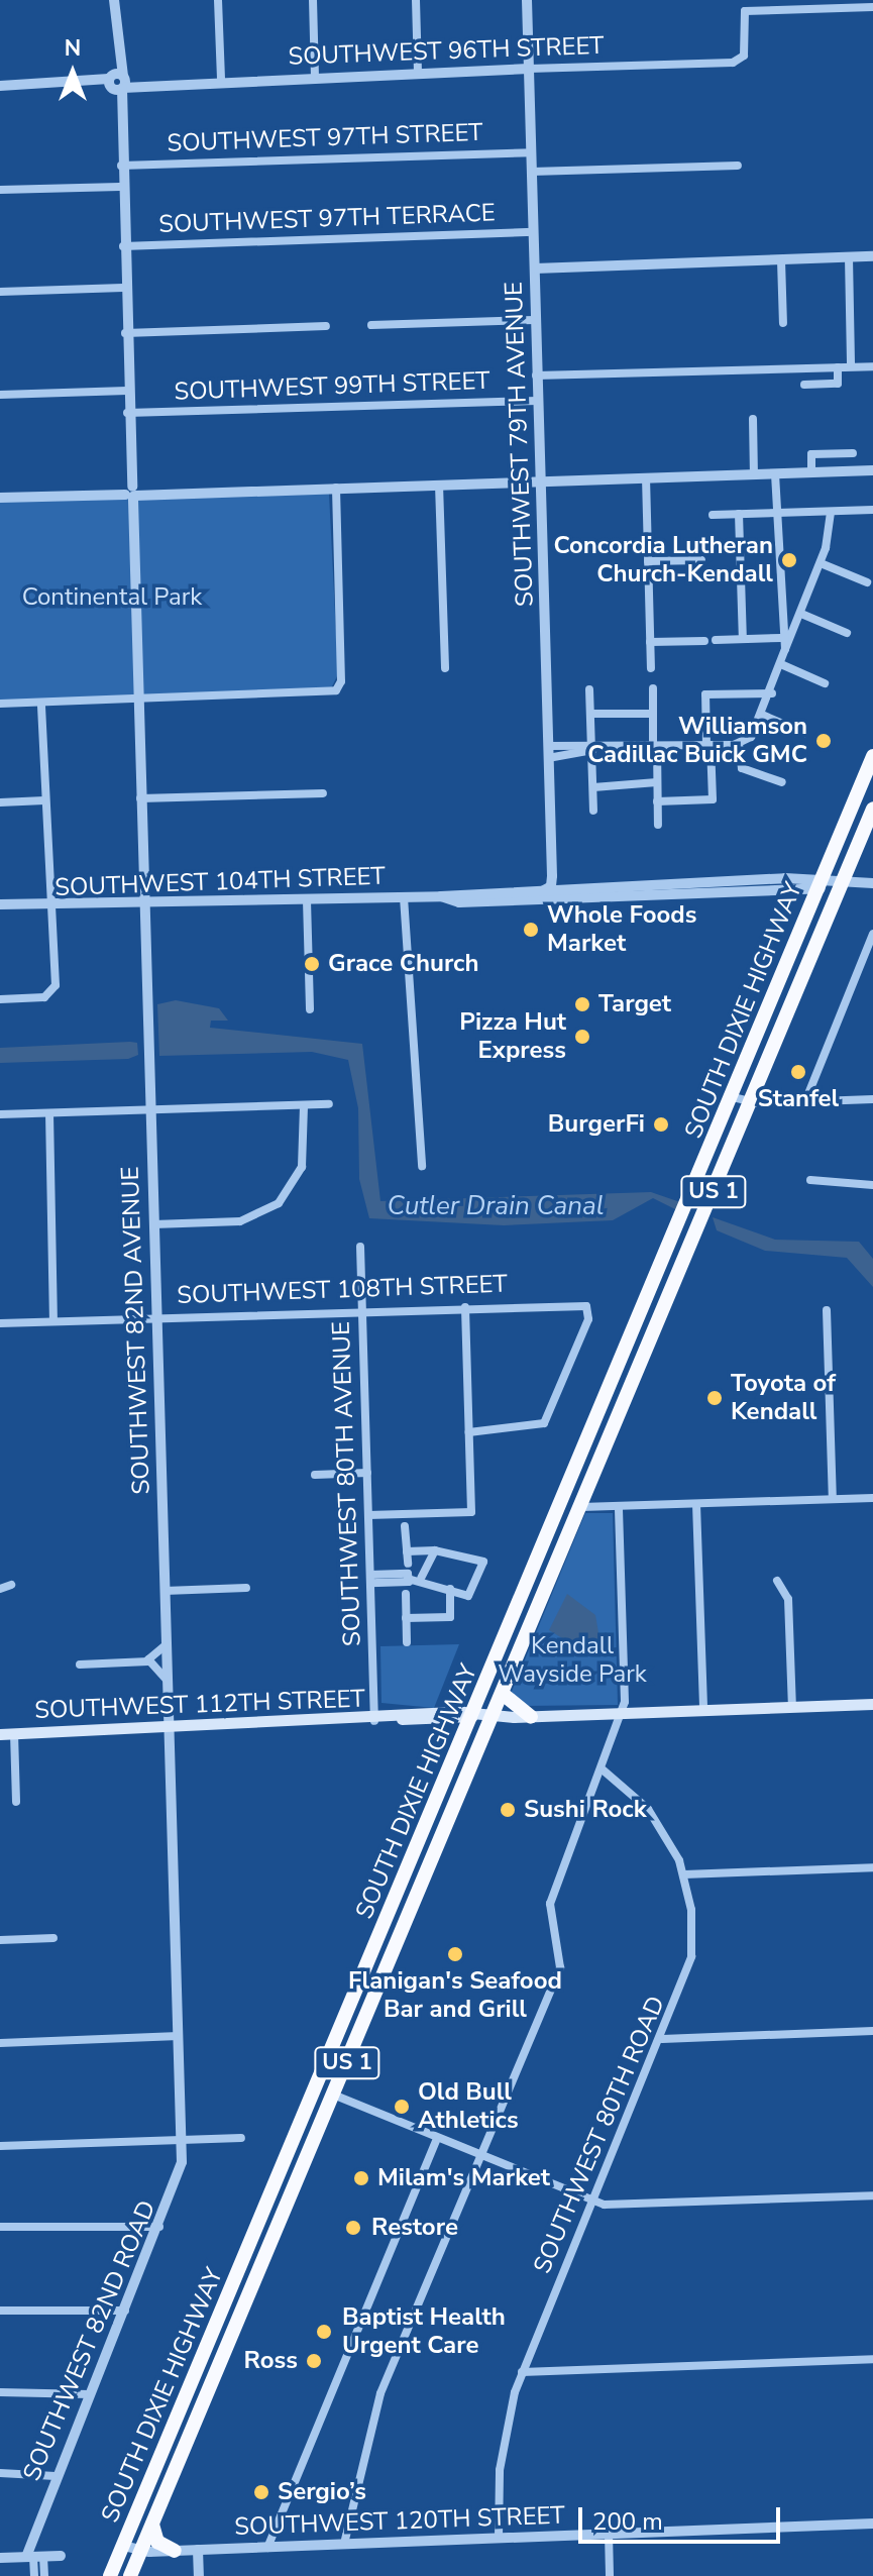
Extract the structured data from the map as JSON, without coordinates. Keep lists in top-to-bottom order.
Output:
{
  "streets": {
    "highway": ["SOUTH DIXIE HIGHWAY", "US 1"],
    "main road": ["SOUTHWEST 112TH STREET"],
    "street": [
      "SOUTHWEST 96TH STREET",
      "SOUTHWEST 97TH STREET",
      "SOUTHWEST 97TH TERRACE",
      "SOUTHWEST 99TH STREET",
      "SOUTHWEST 79TH AVENUE",
      "SOUTHWEST 104TH STREET",
      "SOUTHWEST 108TH STREET",
      "SOUTHWEST 82ND AVENUE",
      "SOUTHWEST 80TH AVENUE",
      "SOUTHWEST 80TH ROAD",
      "SOUTHWEST 82ND ROAD",
      "SOUTHWEST 120TH STREET"
    ]
  },
  "crossings": [
    ["SOUTHWEST 96TH STREET", "SOUTHWEST 79TH AVENUE"],
    ["SOUTHWEST 96TH STREET", "SOUTHWEST 82ND AVENUE"],
    ["SOUTHWEST 97TH STREET", "SOUTHWEST 79TH AVENUE"],
    ["SOUTHWEST 97TH STREET", "SOUTHWEST 82ND AVENUE"],
    ["SOUTHWEST 97TH TERRACE", "SOUTHWEST 79TH AVENUE"],
    ["SOUTHWEST 97TH TERRACE", "SOUTHWEST 82ND AVENUE"],
    ["SOUTHWEST 99TH STREET", "SOUTHWEST 79TH AVENUE"],
    ["SOUTHWEST 99TH STREET", "SOUTHWEST 82ND AVENUE"],
    ["SOUTHWEST 79TH AVENUE", "SOUTHWEST 104TH STREET"],
    ["SOUTHWEST 104TH STREET", "SOUTH DIXIE HIGHWAY"],
    ["SOUTHWEST 104TH STREET", "SOUTHWEST 82ND AVENUE"],
    ["SOUTH DIXIE HIGHWAY", "SOUTHWEST 112TH STREET"],
    ["SOUTH DIXIE HIGHWAY", "SOUTHWEST 120TH STREET"],
    ["SOUTHWEST 108TH STREET", "SOUTHWEST 82ND AVENUE"],
    ["SOUTHWEST 108TH STREET", "SOUTHWEST 80TH AVENUE"],
    ["SOUTHWEST 82ND AVENUE", "SOUTHWEST 112TH STREET"],
    ["SOUTHWEST 82ND AVENUE", "SOUTHWEST 82ND ROAD"],
    ["SOUTHWEST 80TH AVENUE", "SOUTHWEST 112TH STREET"],
    ["SOUTHWEST 80TH ROAD", "SOUTHWEST 120TH STREET"]
  ],
  "water": ["Cutler Drain Canal"],
  "parks": ["Continental Park", "Kendall Wayside Park"],
  "places": [
    "Concordia Lutheran Church-Kendall",
    "Williamson Cadillac Buick GMC",
    "Whole Foods Market",
    "Grace Church",
    "Target",
    "Pizza Hut Express",
    "Stanfel",
    "BurgerFi",
    "Toyota of Kendall",
    "Sushi Rock",
    "Flanigan's Seafood Bar and Grill",
    "Old Bull Athletics",
    "Milam's Market",
    "Restore",
    "Baptist Health Urgent Care",
    "Ross",
    "Sergio’s"
  ],
  "scale_bar": "200 m",
  "north": "top"
}
